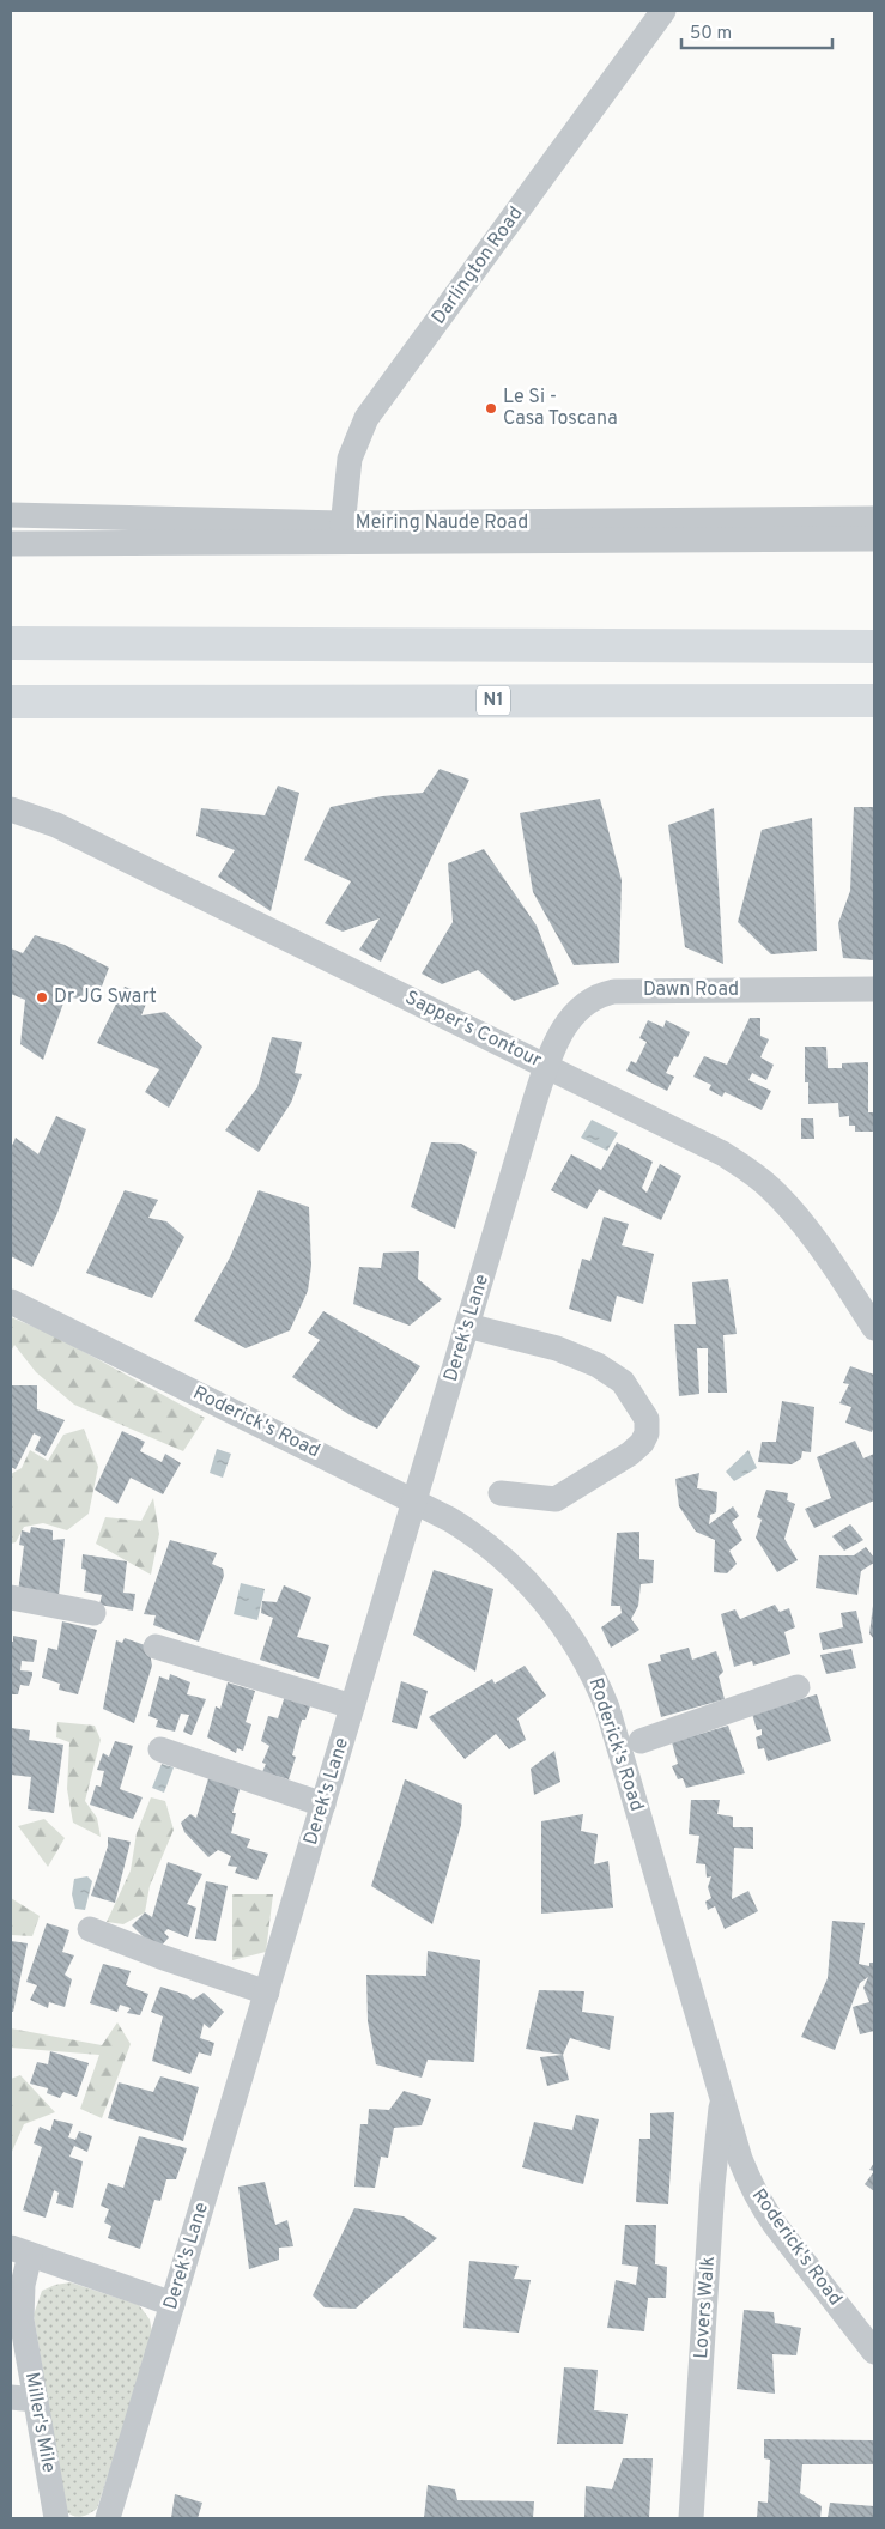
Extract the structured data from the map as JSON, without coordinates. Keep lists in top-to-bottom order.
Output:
{
  "streets": {
    "highway": ["N1"],
    "street": [
      "Darlington Road",
      "Meiring Naude Road",
      "Dawn Road",
      "Sapper's Contour",
      "Derek's Lane",
      "Roderick's Road",
      "Lovers Walk",
      "Miller's Mile"
    ]
  },
  "crossings": [
    ["Darlington Road", "Meiring Naude Road"],
    ["Dawn Road", "Sapper's Contour"],
    ["Dawn Road", "Derek's Lane"],
    ["Sapper's Contour", "Derek's Lane"],
    ["Derek's Lane", "Roderick's Road"],
    ["Derek's Lane", "Miller's Mile"],
    ["Roderick's Road", "Lovers Walk"]
  ],
  "places": ["Le Si - Casa Toscana", "Dr JG Swart"],
  "scale_bar": "50 m"
}
